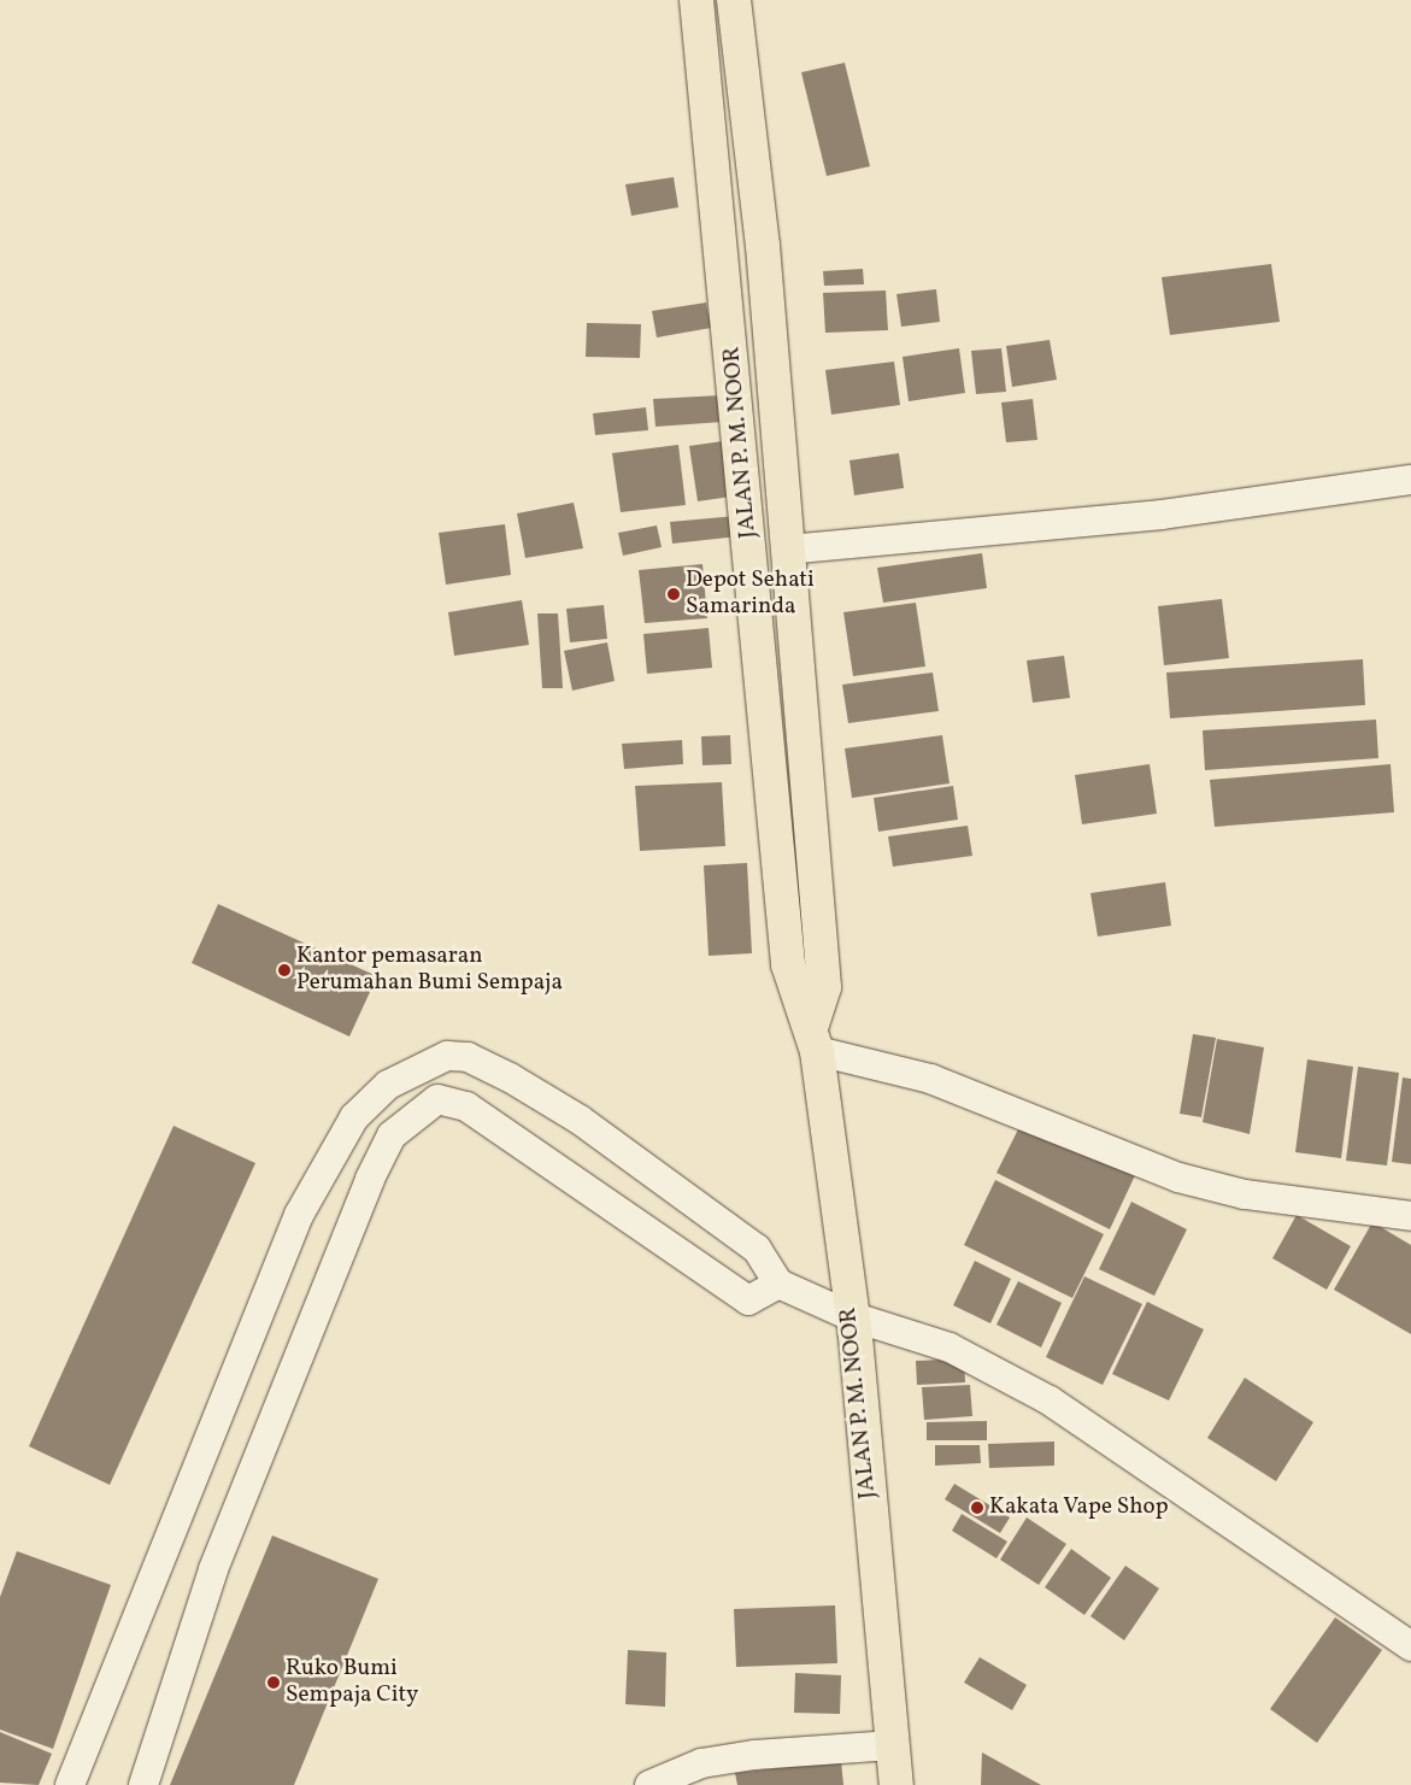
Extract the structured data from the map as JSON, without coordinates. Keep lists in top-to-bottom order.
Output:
{
  "streets": {
    "highway": ["JALAN P. M. NOOR"]
  },
  "places": [
    "Depot Sehati Samarinda",
    "Kantor pemasaran Perumahan Bumi Sempaja",
    "Kakata Vape Shop",
    "Ruko Bumi Sempaja City"
  ]
}
